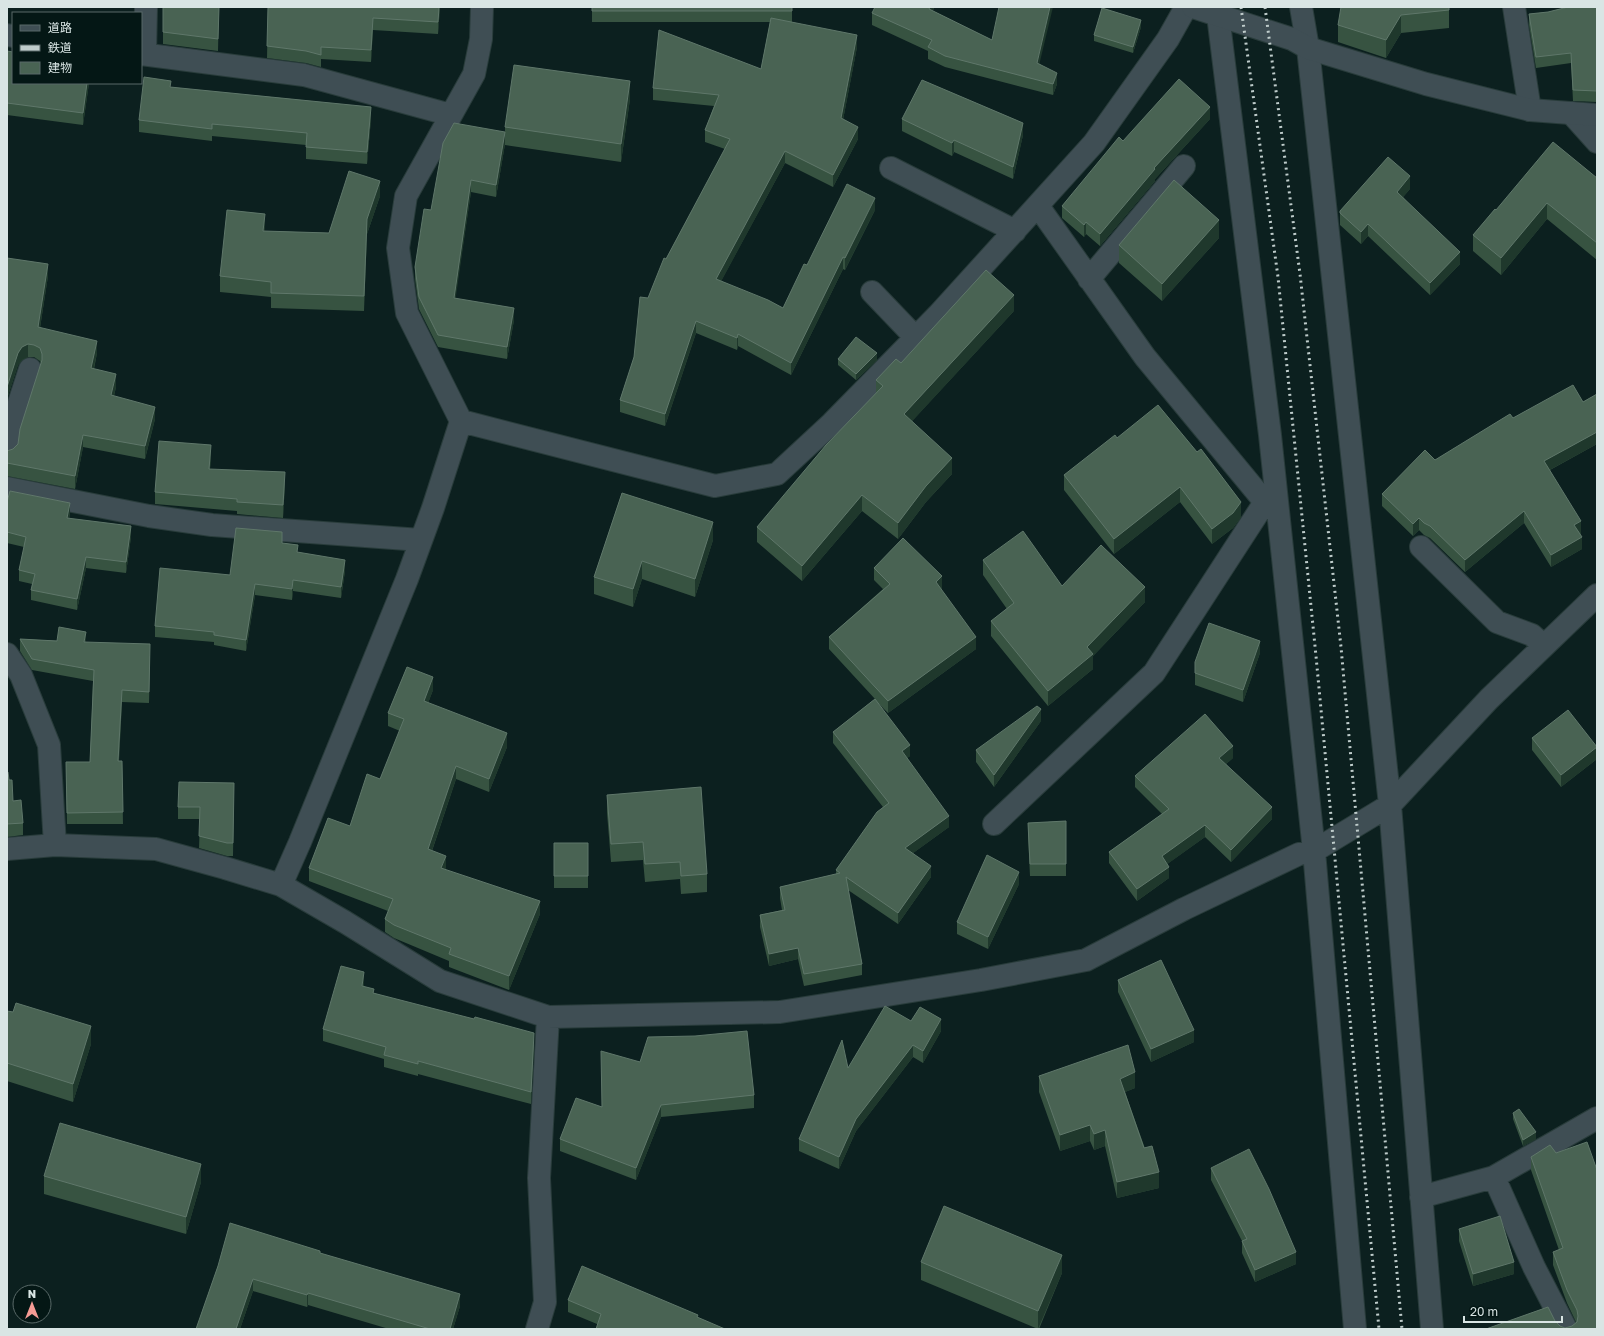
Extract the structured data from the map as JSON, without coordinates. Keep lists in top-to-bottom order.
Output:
{
  "legend": ["道路", "鉄道", "建物"],
  "scale_bar": "20 m",
  "north": "top"
}
